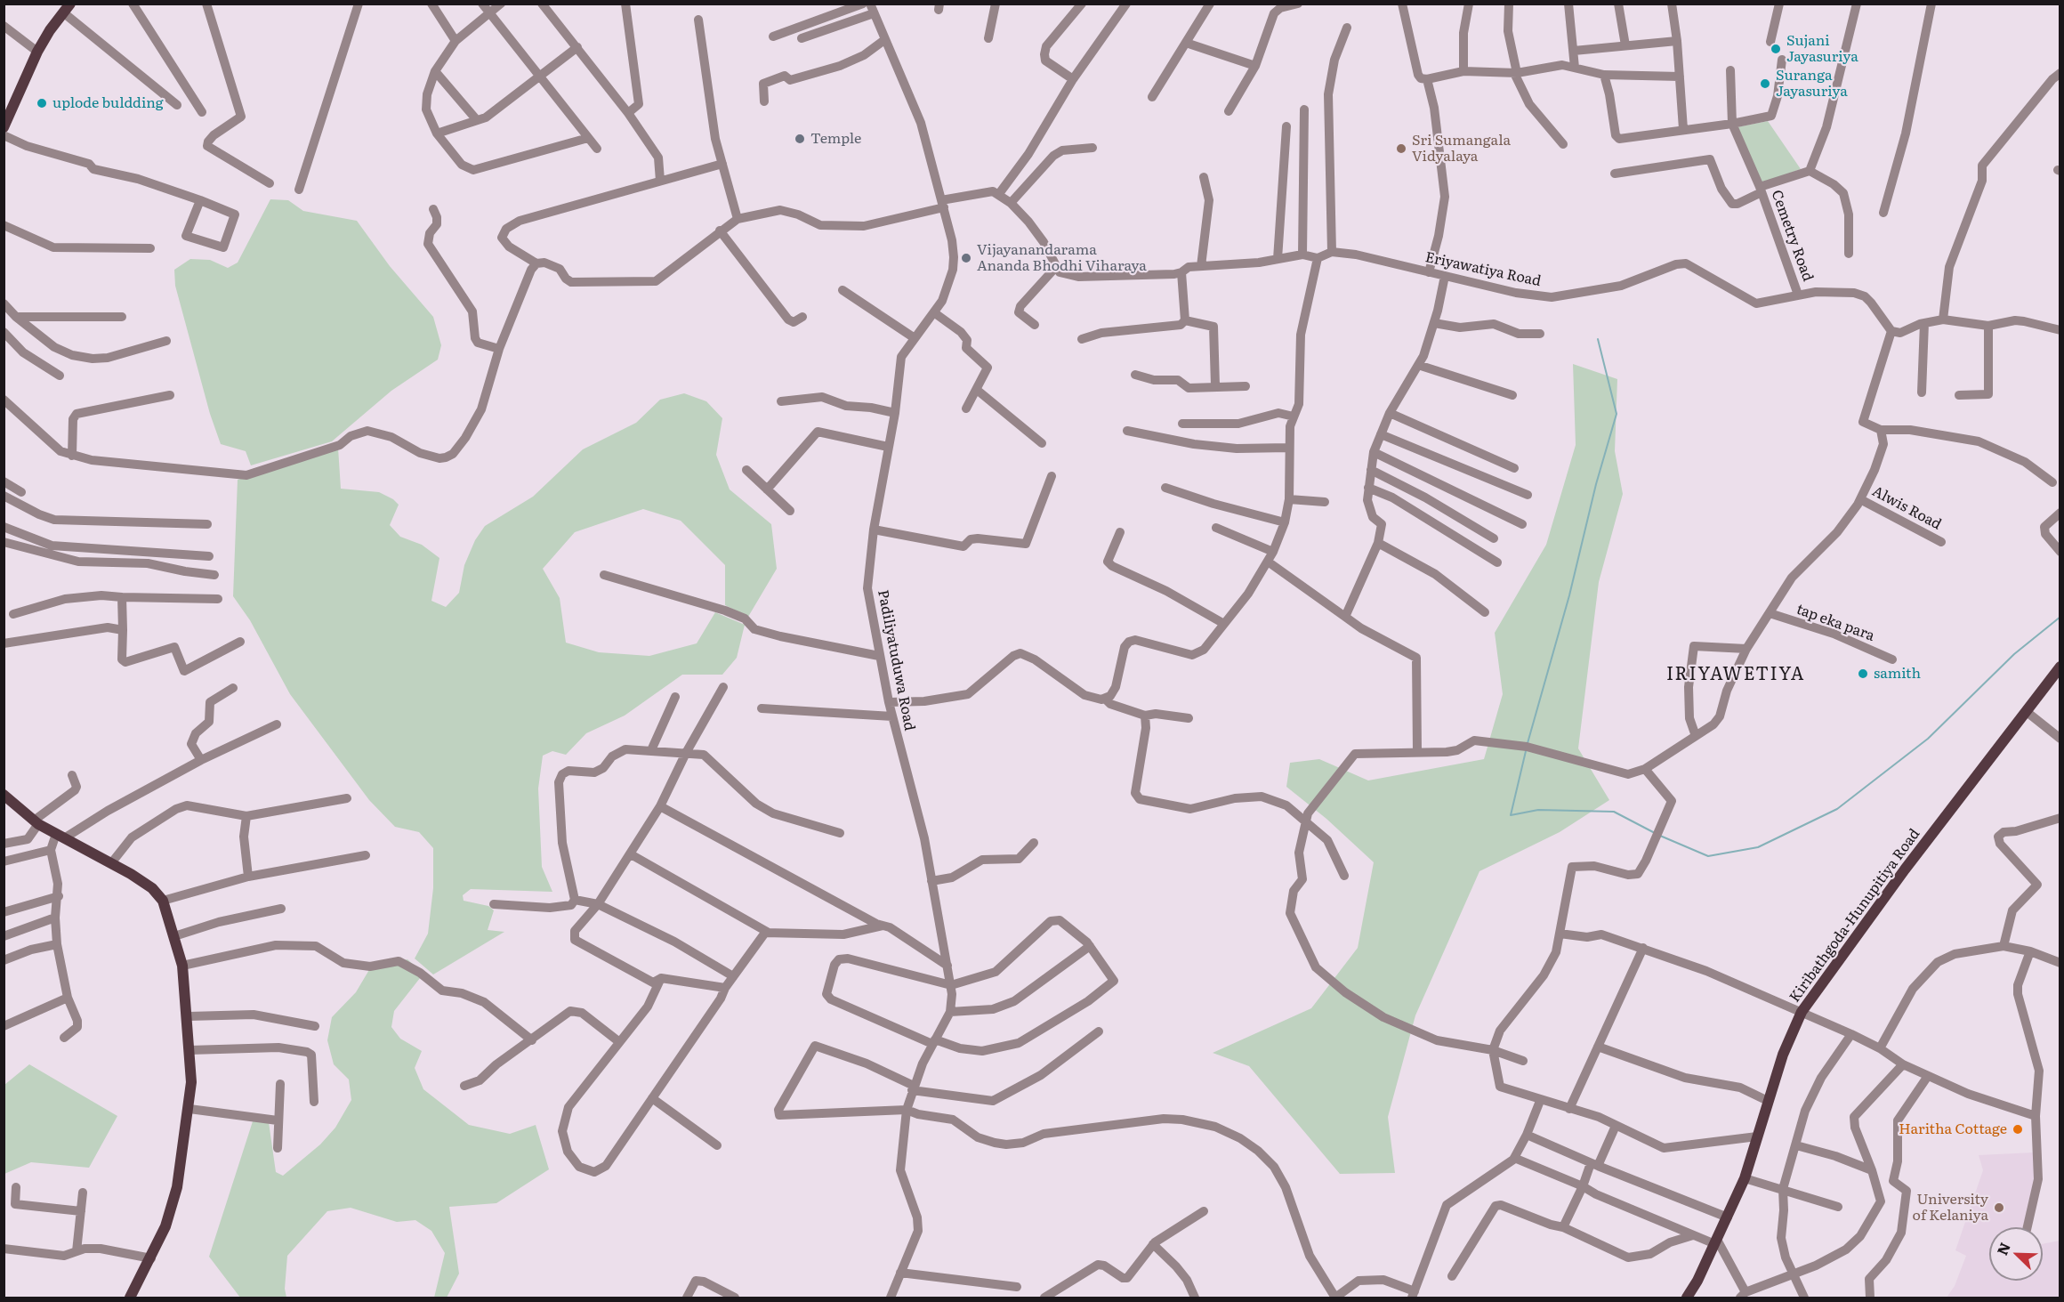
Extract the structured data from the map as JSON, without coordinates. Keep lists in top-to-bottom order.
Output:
{
  "streets": {
    "main road": ["Kiribathgoda-Hunupitiya Road"],
    "street": [
      "Cemetry Road",
      "Eriyawatiya Road",
      "Alwis Road",
      "tap eka para",
      "Padiliyatuduwa Road"
    ]
  },
  "crossings": [
    ["Cemetry Road", "Eriyawatiya Road"]
  ],
  "districts": ["IRIYAWETIYA"],
  "places": [
    "Sujani Jayasuriya",
    "Suranga Jayasuriya",
    "uplode buldding",
    "Temple",
    "Sri Sumangala Vidyalaya",
    "Vijayanandarama Ananda Bhodhi Viharaya",
    "samith",
    "Haritha Cottage",
    "University of Kelaniya"
  ],
  "north": "top left"
}
